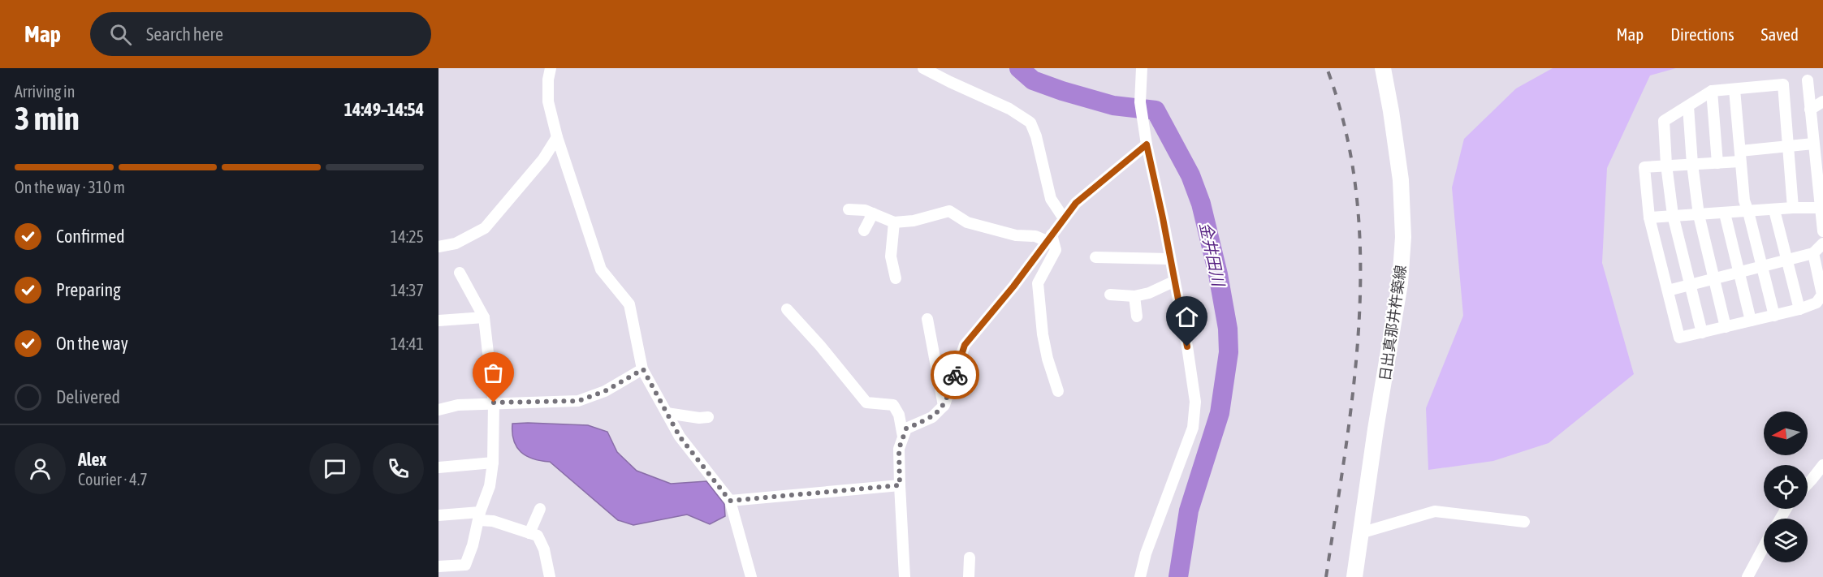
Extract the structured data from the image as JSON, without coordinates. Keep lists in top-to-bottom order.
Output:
{
  "streets": {
    "main road": ["日出真那井杵築線"]
  },
  "water": ["金井田川"],
  "north": "left",
  "page": {
    "header": "Map",
    "search": "Search here",
    "nav": ["Map", "Directions", "Saved"],
    "heading": ["3 min", "Arriving in", "14:49–14:54"],
    "panel": ["Alex", "Courier · 4.7"],
    "bar": "On the way · 310 m",
    "list": [
      ["Confirmed", "14:25"],
      ["Preparing", "14:37"],
      ["On the way", "14:41"],
      "Delivered"
    ]
  }
}
